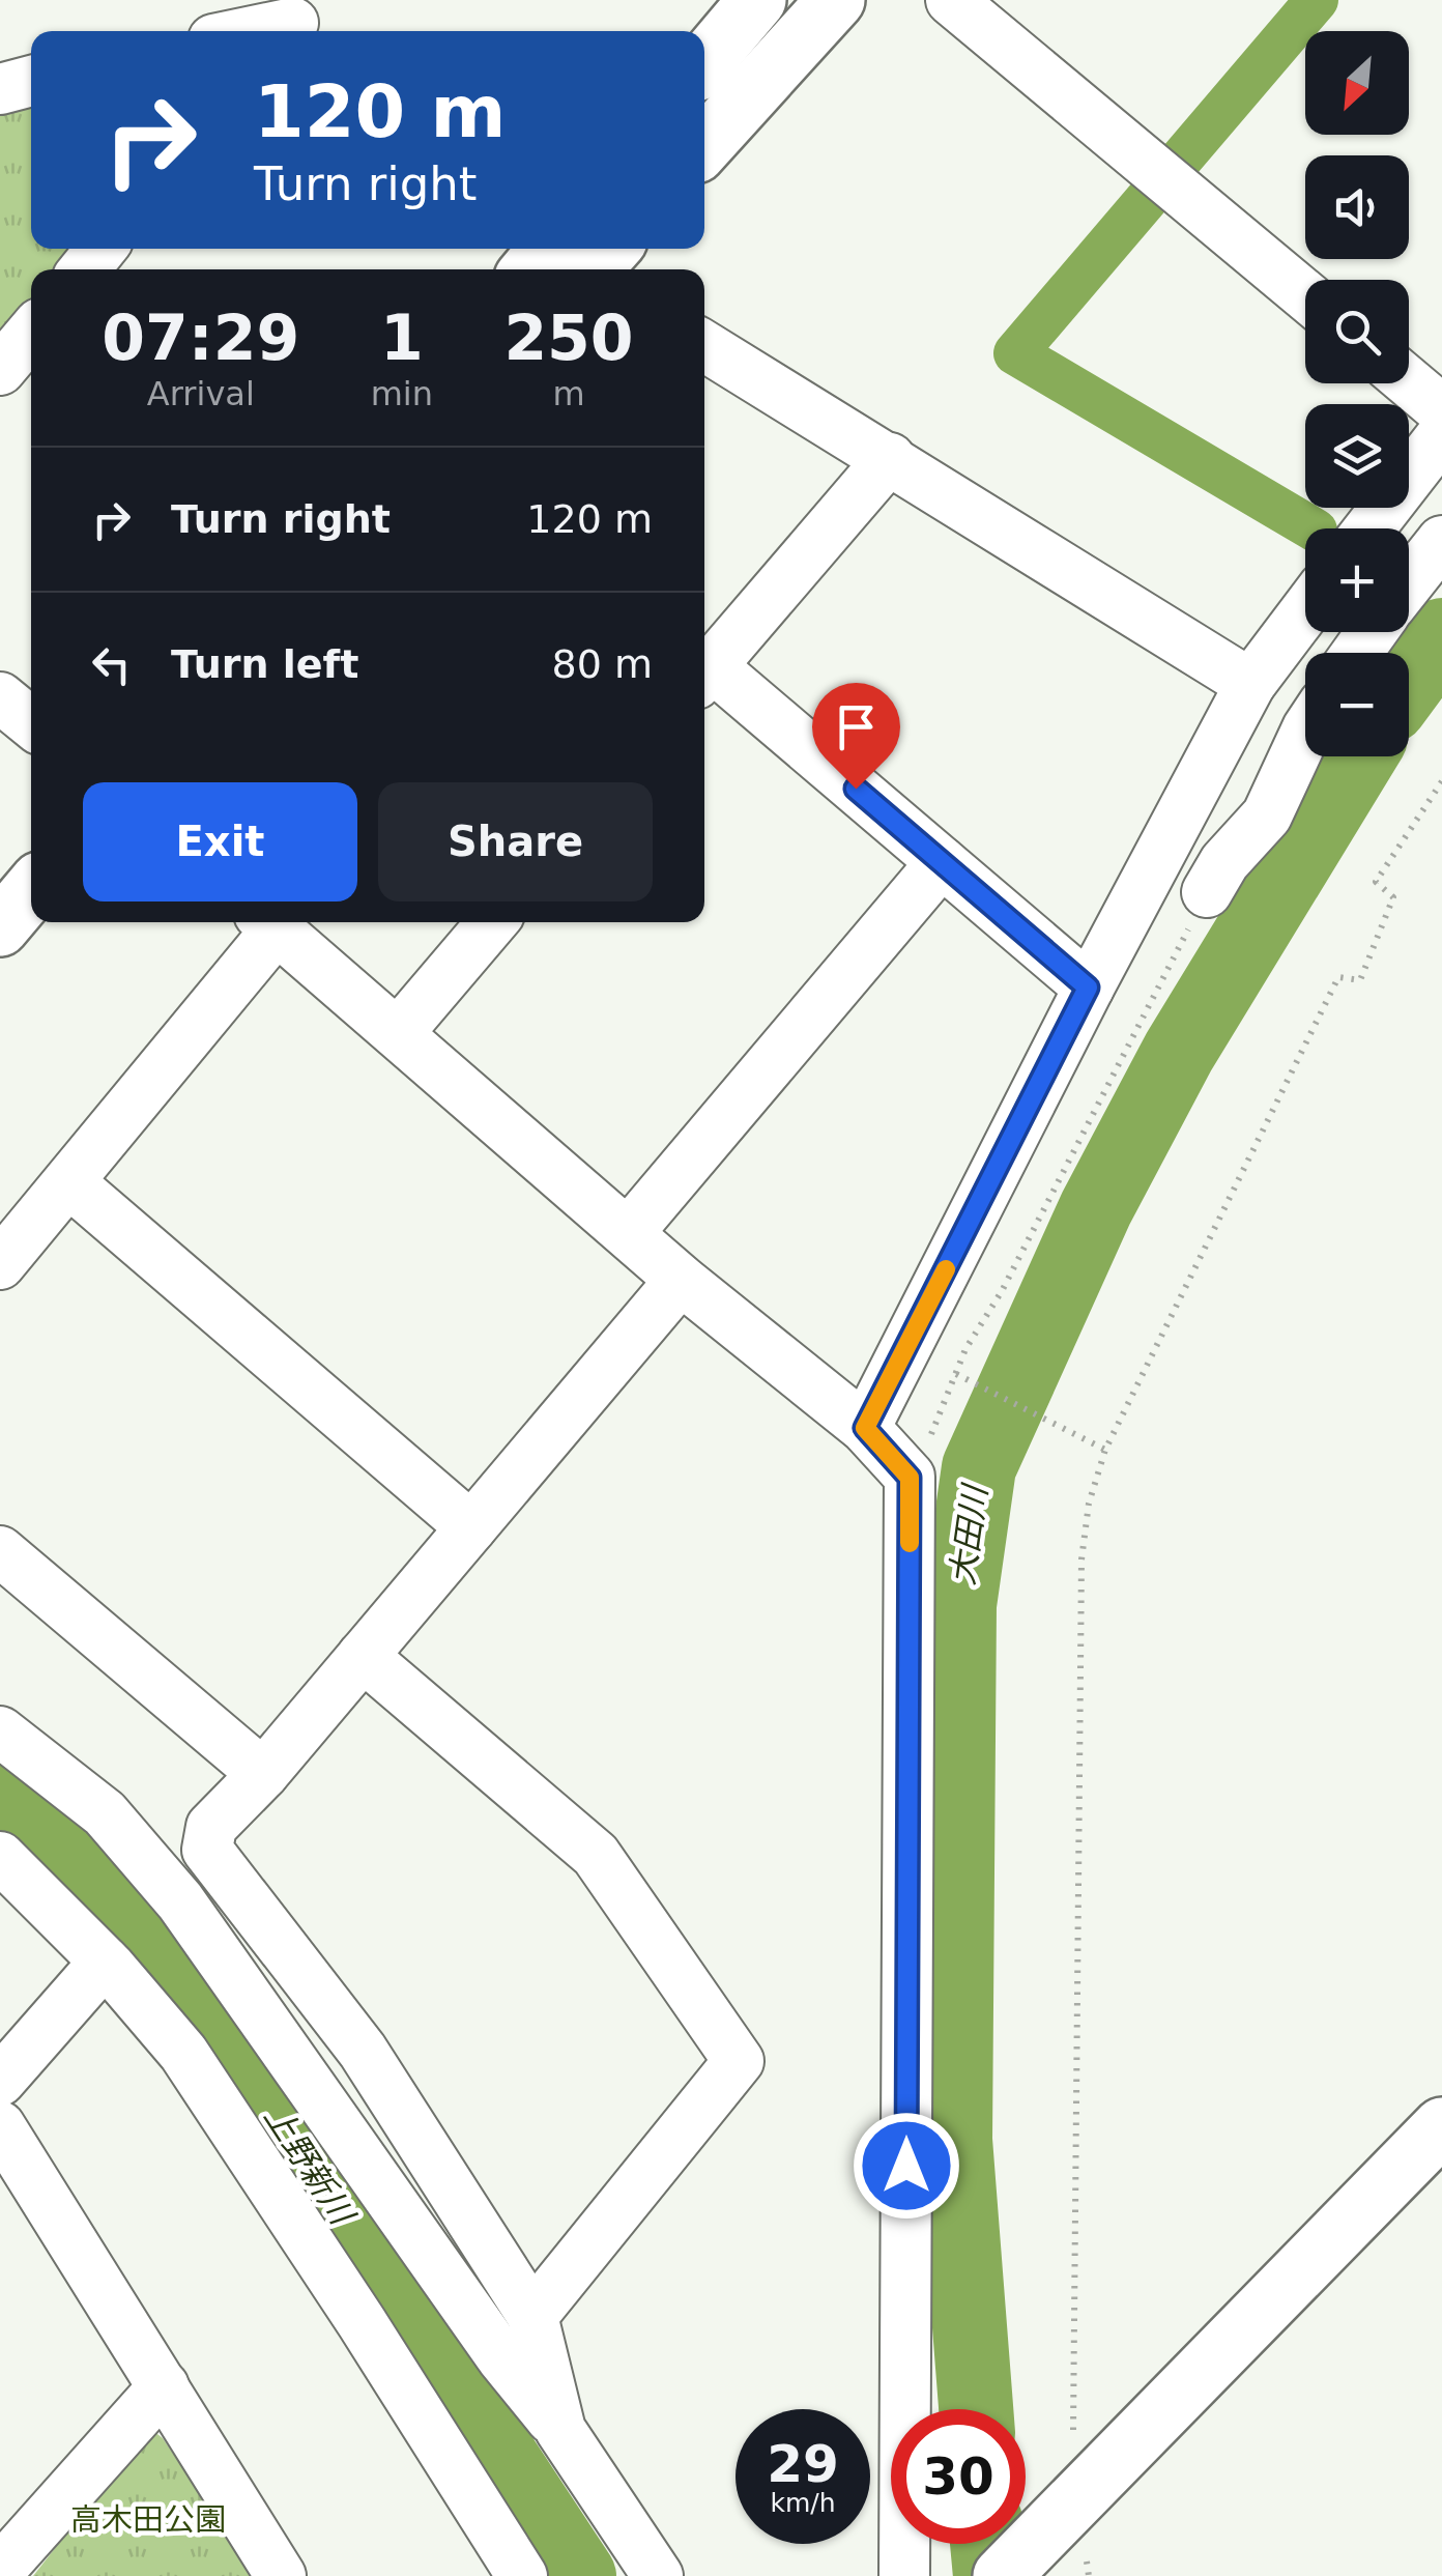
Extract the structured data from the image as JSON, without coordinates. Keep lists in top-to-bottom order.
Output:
{
  "water": ["大田川", "上野新川"],
  "parks": ["高木田公園"],
  "north": "bottom left",
  "page": {
    "map_buttons": ["+", "−"],
    "turn": ["120 m", "Turn right"],
    "eta": [
      "07:29",
      "Arrival",
      "1",
      "min",
      "250",
      "m"
    ],
    "list": [
      {
        "name": "Turn right",
        "value": "120 m"
      },
      {
        "name": "Turn left",
        "value": "80 m"
      }
    ],
    "buttons": ["Exit", "Share"],
    "speed": "29 km/h",
    "limit": "30"
  }
}
